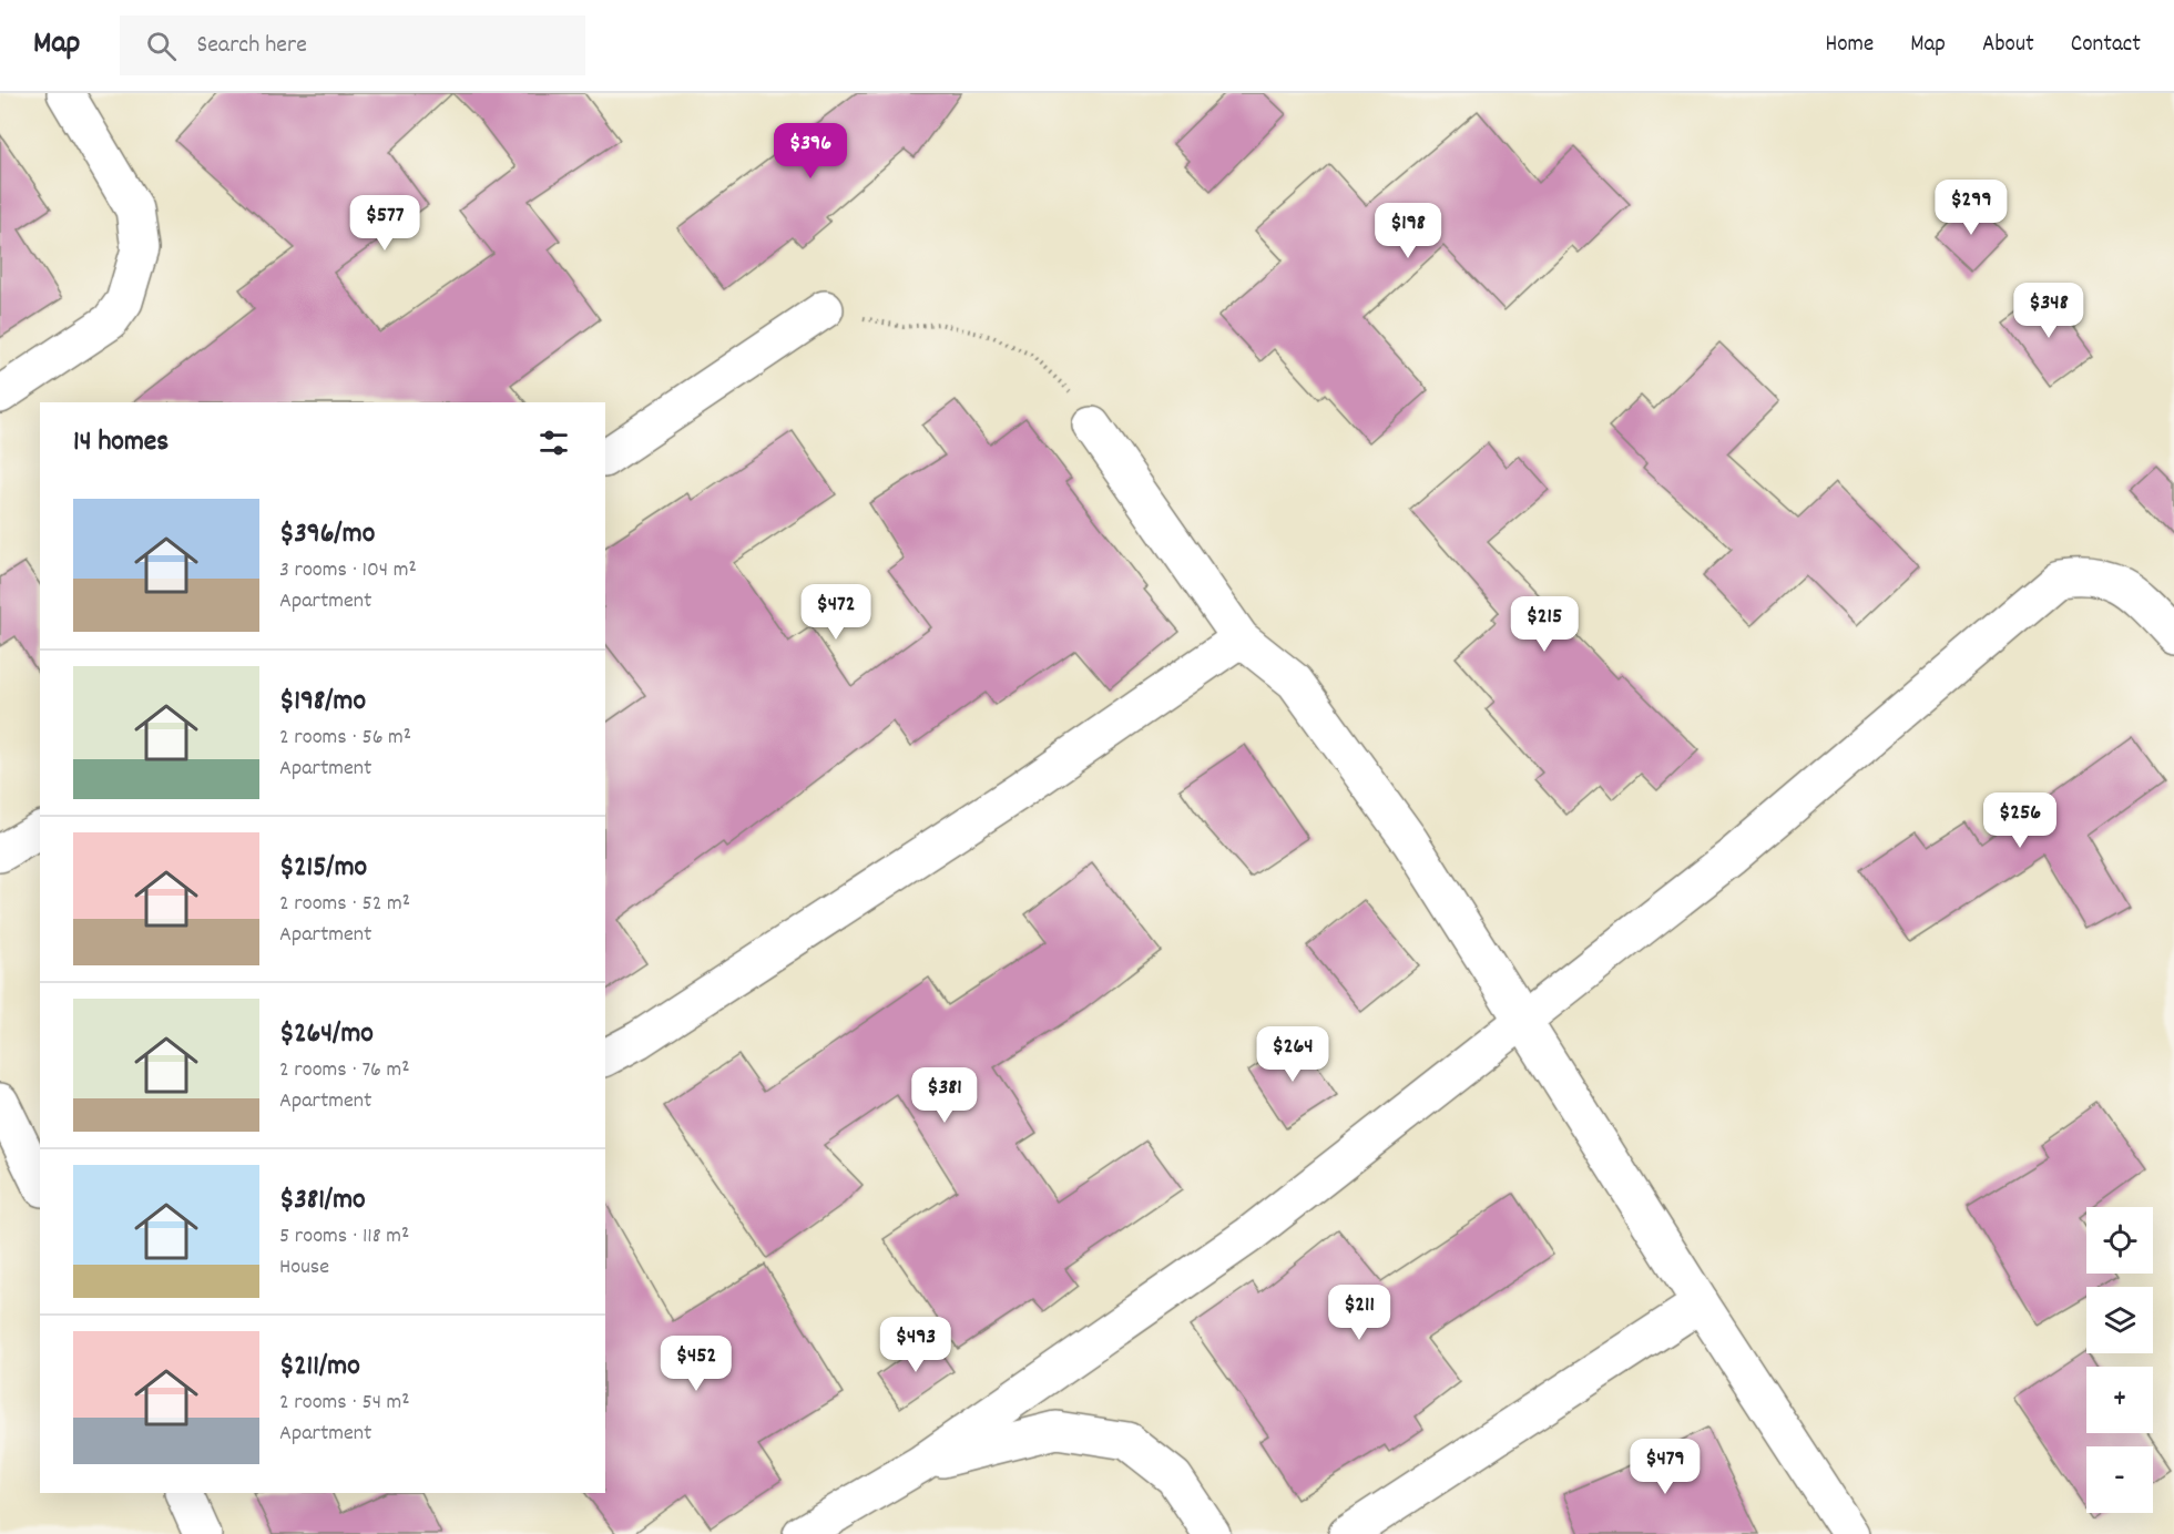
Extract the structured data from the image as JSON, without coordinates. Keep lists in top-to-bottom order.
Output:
{
  "page": {
    "header": "Map",
    "search": "Search here",
    "nav": [
      "Home",
      "Map",
      "About",
      "Contact"
    ],
    "price": [
      "$396",
      "$299",
      "$577",
      "$198",
      "$348",
      "$472",
      "$215",
      "$256",
      "$264",
      "$381",
      "$211",
      "$493",
      "$452",
      "$479"
    ],
    "heading": "14 homes",
    "list": [
      {
        "name": "$396/mo",
        "note": "3 rooms · 104 m² · Apartment"
      },
      {
        "name": "$198/mo",
        "note": "2 rooms · 56 m² · Apartment"
      },
      {
        "name": "$215/mo",
        "note": "2 rooms · 52 m² · Apartment"
      },
      {
        "name": "$264/mo",
        "note": "2 rooms · 76 m² · Apartment"
      },
      {
        "name": "$381/mo",
        "note": "5 rooms · 118 m² · House"
      },
      {
        "name": "$211/mo",
        "note": "2 rooms · 54 m² · Apartment"
      }
    ],
    "map_buttons": ["+", "−"]
  }
}
